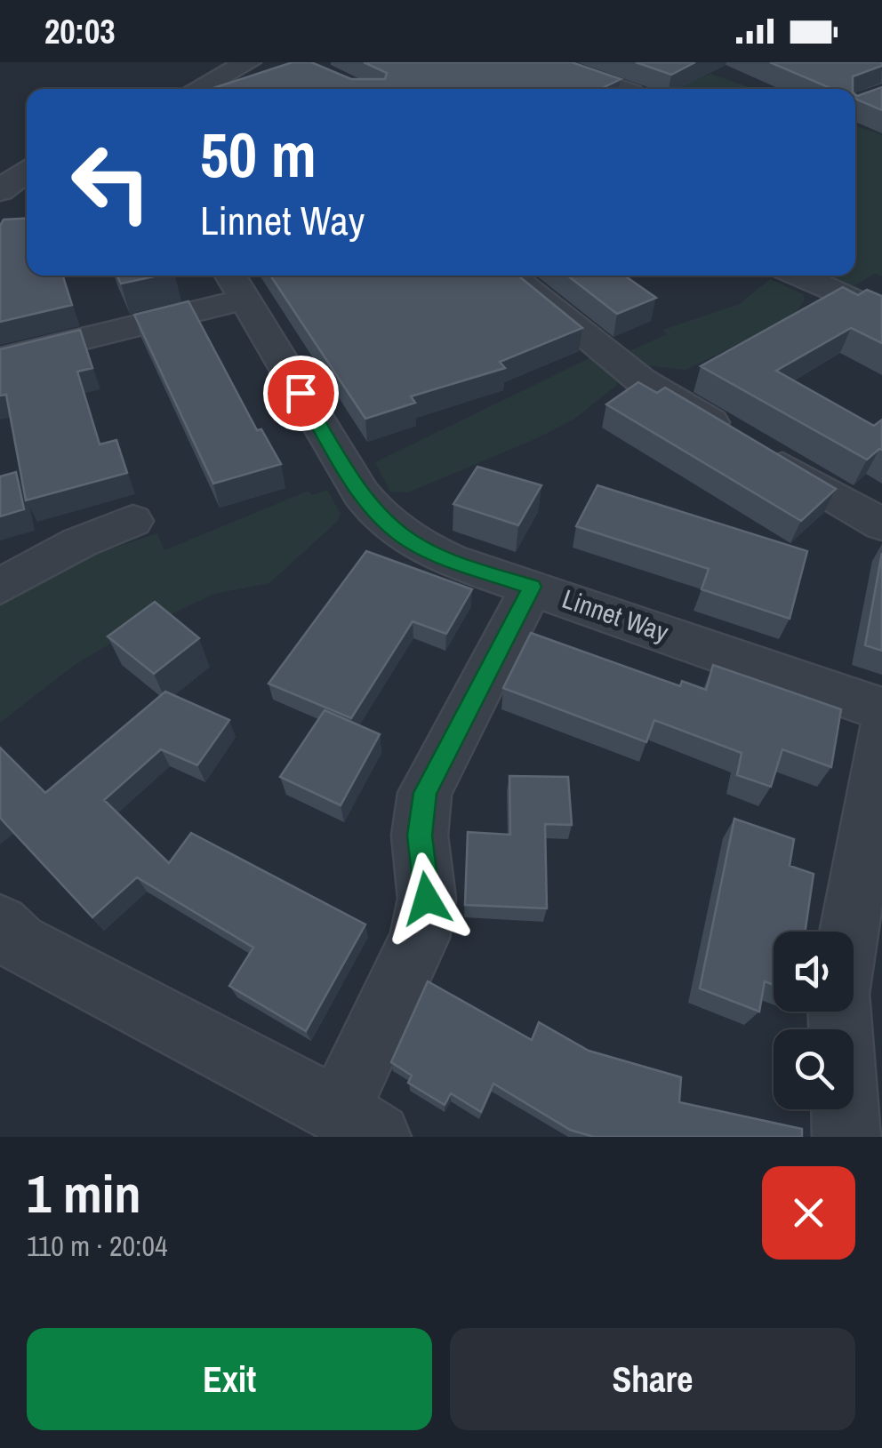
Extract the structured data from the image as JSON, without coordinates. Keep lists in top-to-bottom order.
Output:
{
  "streets": {
    "street": ["Linnet Way"]
  },
  "page": {
    "status": "20:03",
    "turn": ["50 m", "Linnet Way"],
    "heading": ["1 min", "110 m · 20:04"],
    "buttons": ["Exit", "Share"]
  }
}
